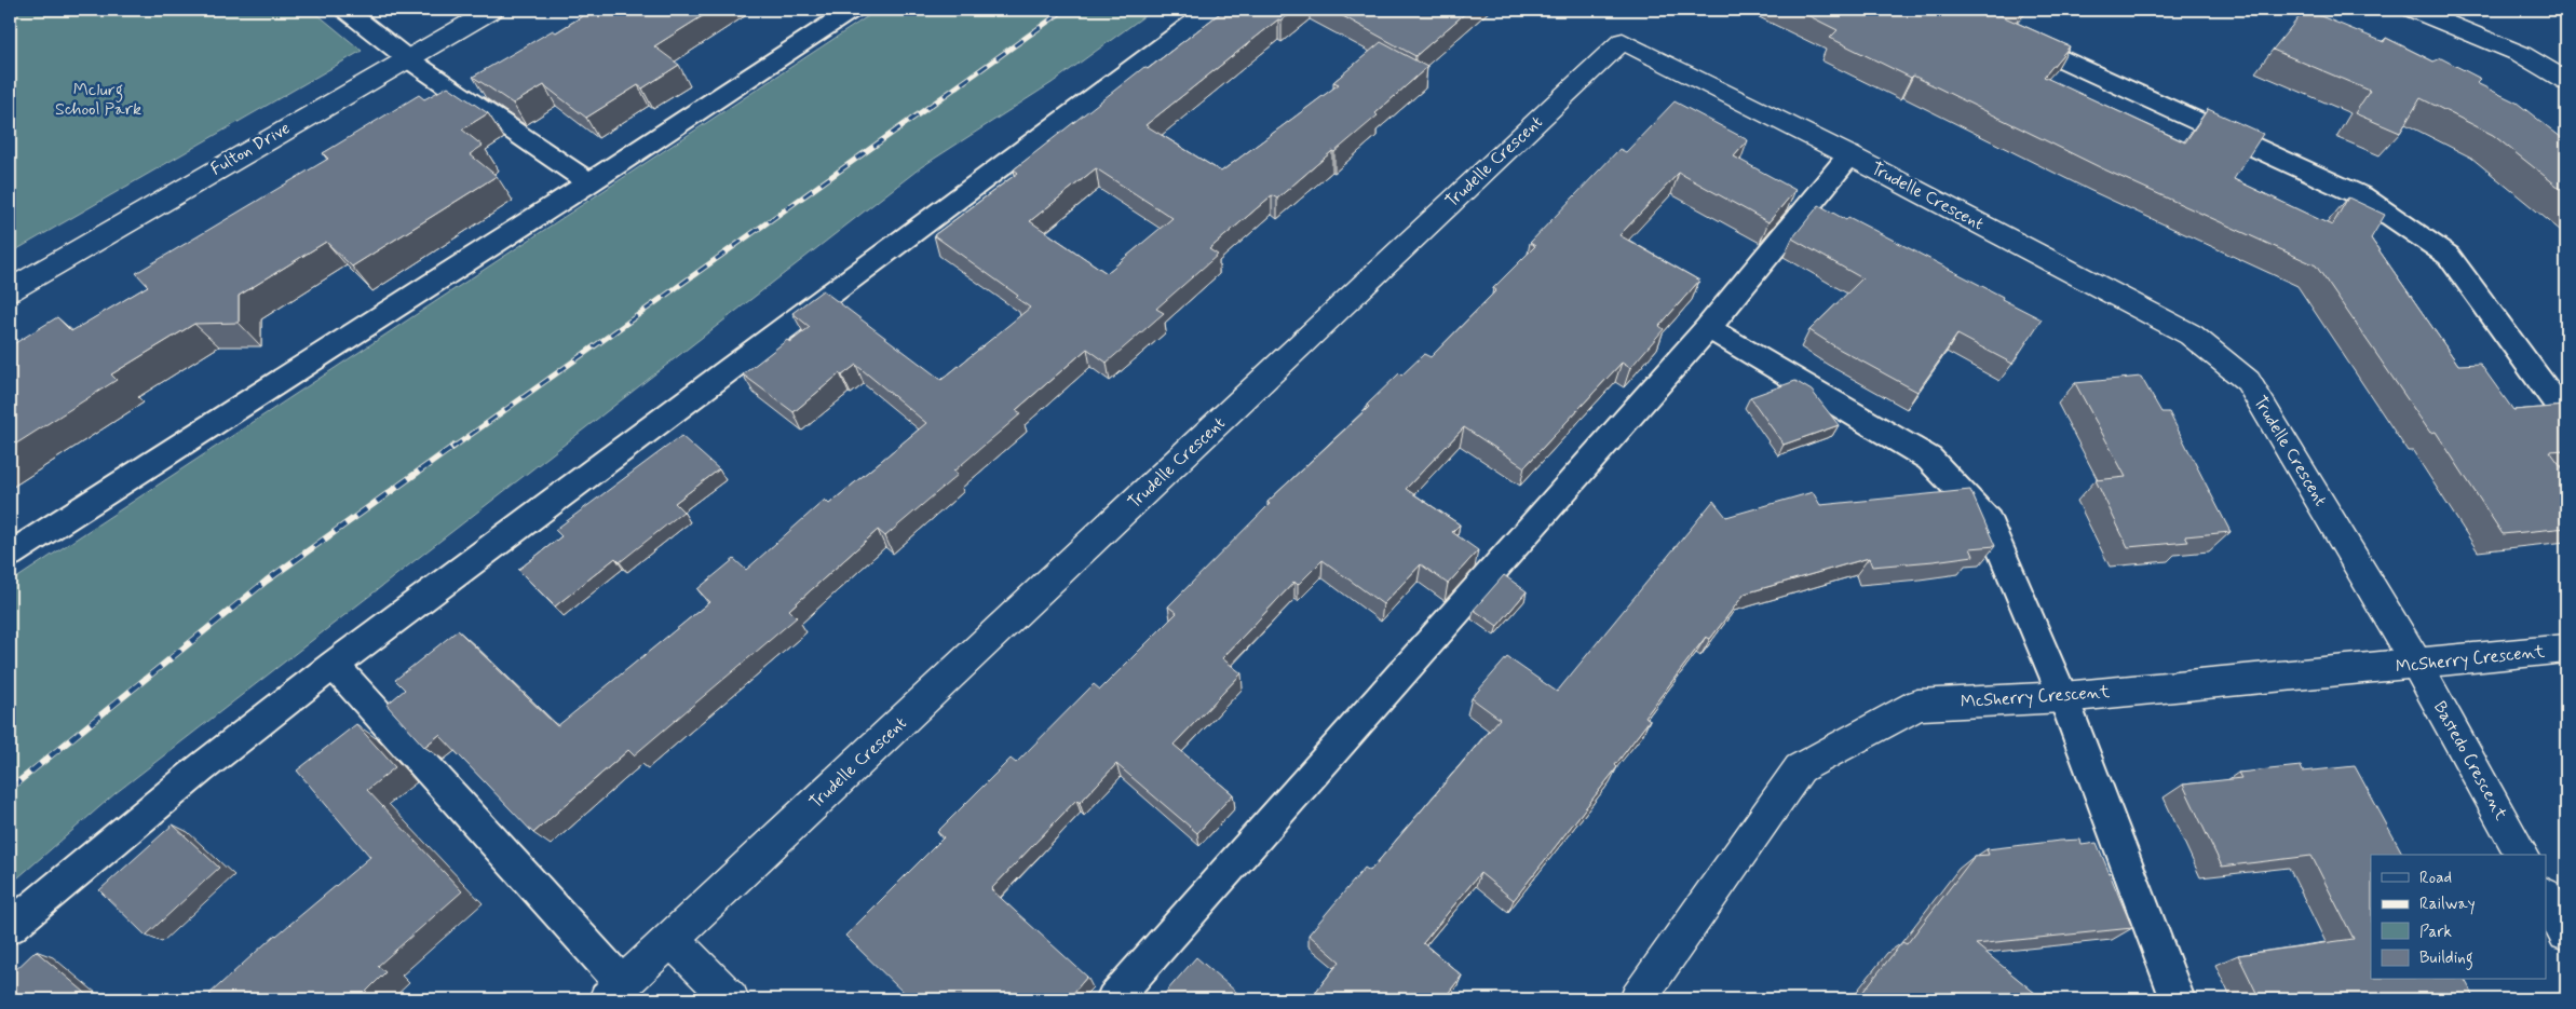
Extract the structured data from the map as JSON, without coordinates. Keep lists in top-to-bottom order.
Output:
{
  "streets": {
    "street": [
      "Fulton Drive",
      "Trudelle Crescent",
      "McSherry Crescent",
      "Bastedo Crescent"
    ]
  },
  "crossings": [
    ["Trudelle Crescent", "McSherry Crescent"],
    ["Trudelle Crescent", "Bastedo Crescent"],
    ["McSherry Crescent", "Bastedo Crescent"]
  ],
  "parks": ["Mclurg School Park"],
  "legend": [
    "Road",
    "Railway",
    "Park",
    "Building"
  ]
}
